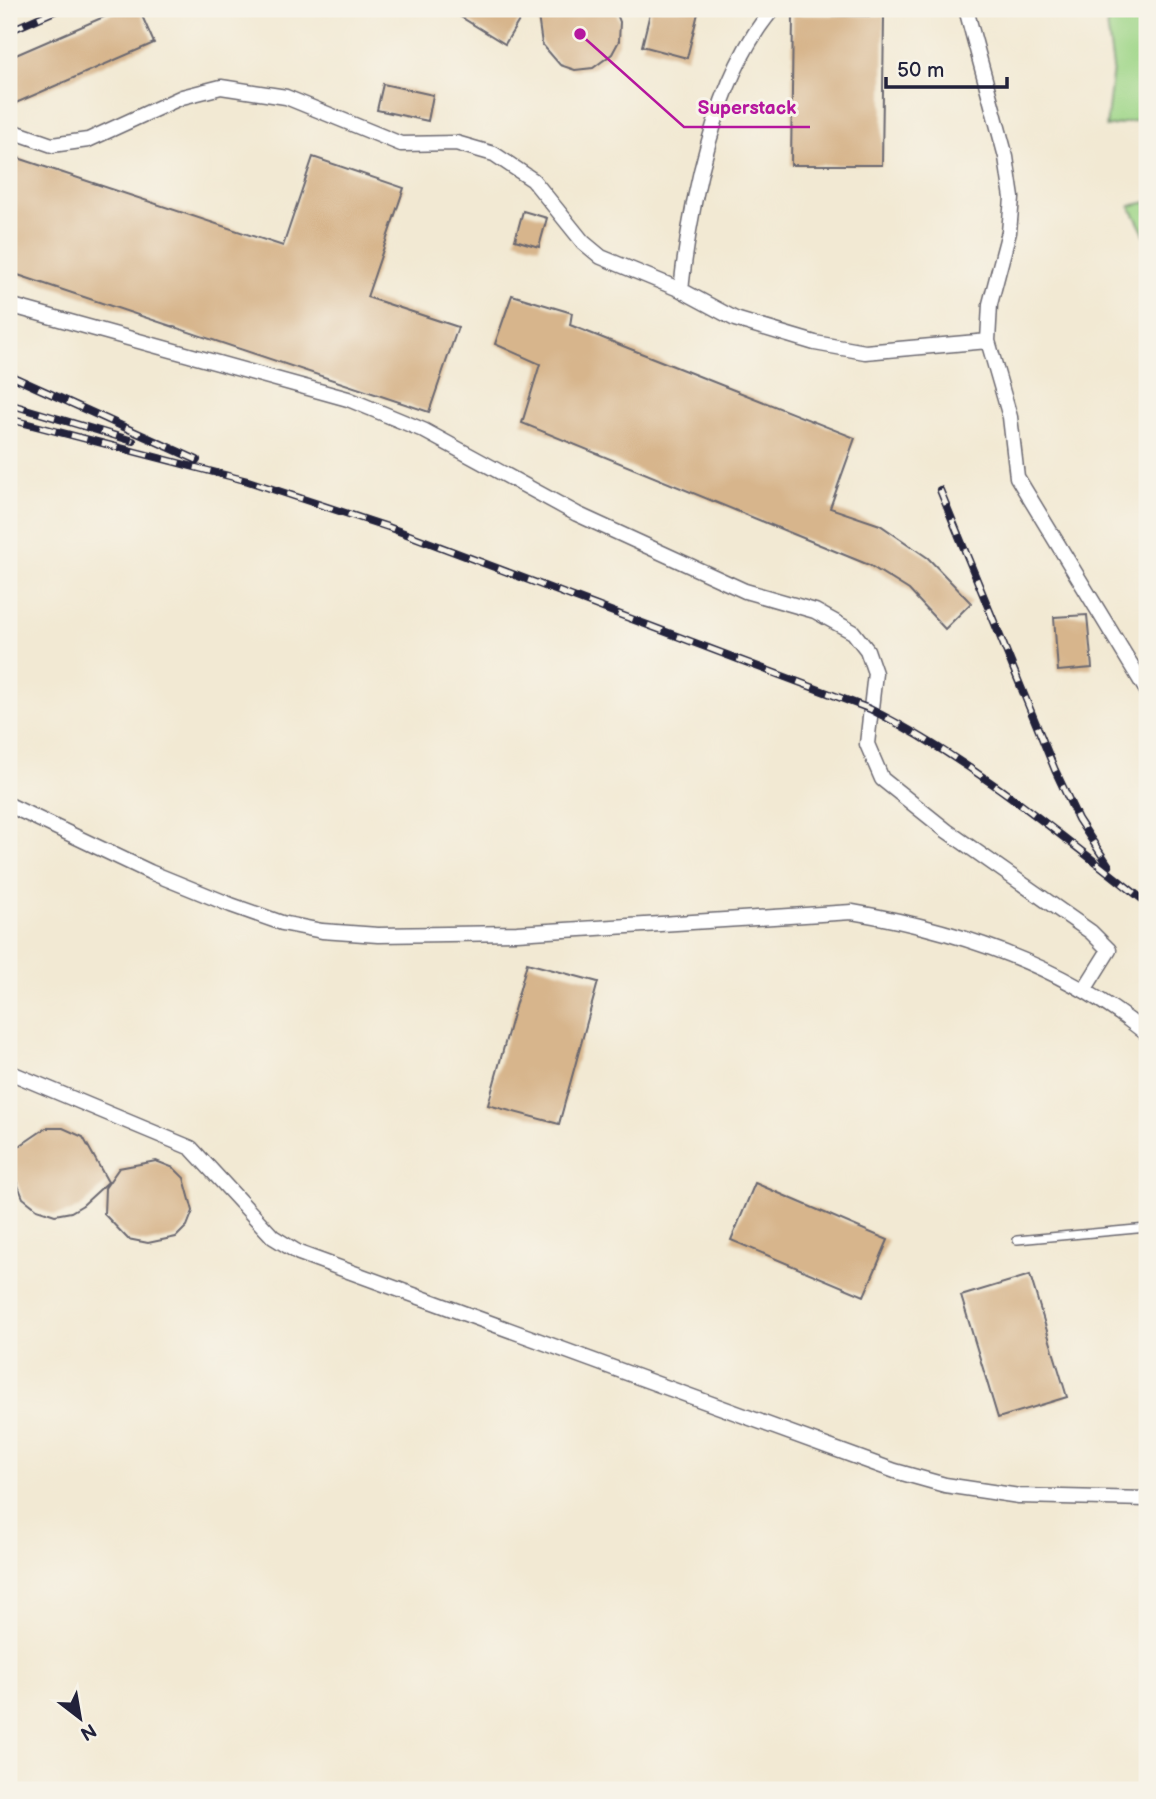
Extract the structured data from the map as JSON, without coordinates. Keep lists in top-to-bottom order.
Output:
{
  "places": ["Superstack"],
  "scale_bar": "50 m",
  "north": "bottom right"
}
